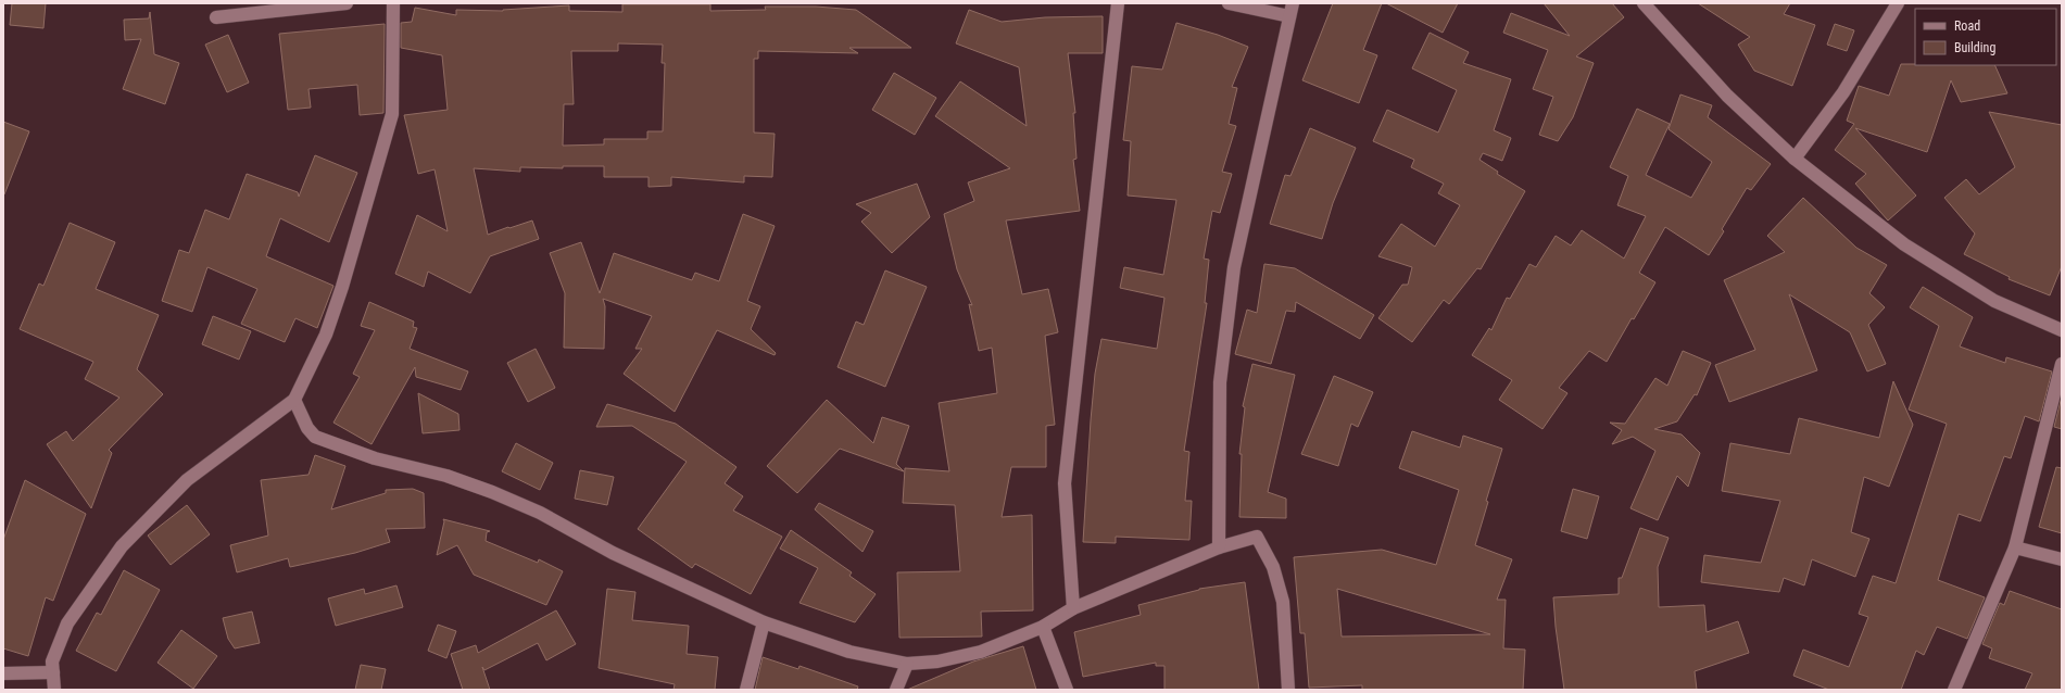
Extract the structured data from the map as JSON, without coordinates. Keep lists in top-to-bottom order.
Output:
{
  "legend": ["Road", "Building"]
}
